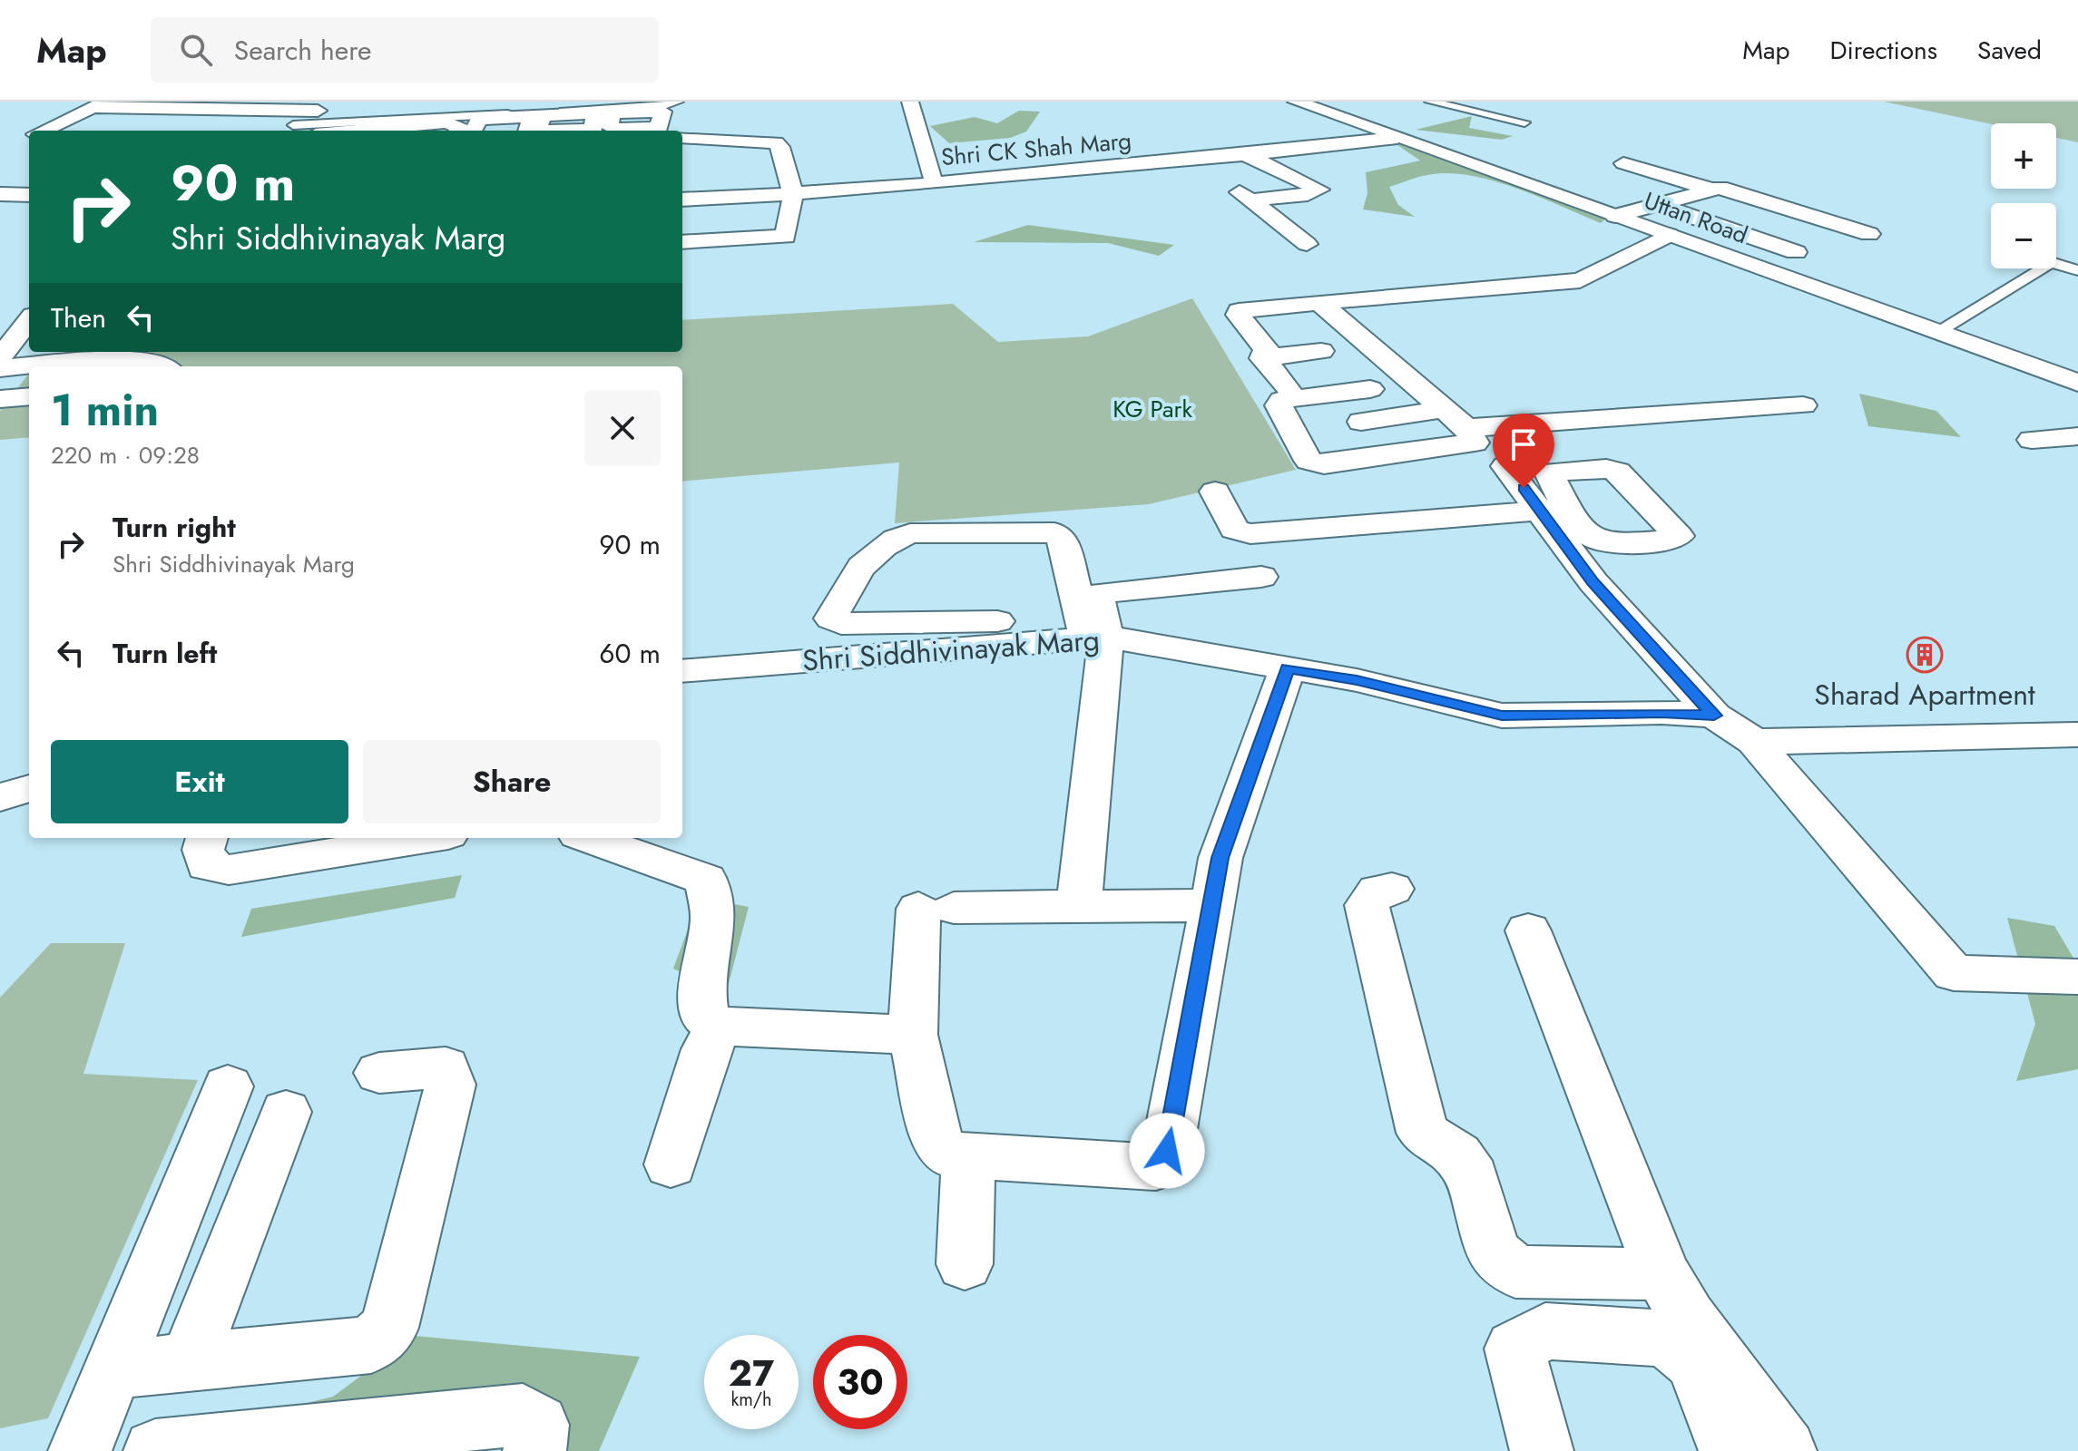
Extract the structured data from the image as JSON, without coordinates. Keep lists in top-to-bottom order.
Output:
{
  "streets": {
    "street": ["Shri CK Shah Marg", "Uttan Road", "Shri Siddhivinayak Marg"]
  },
  "crossings": [
    ["Shri CK Shah Marg", "Uttan Road"]
  ],
  "parks": ["KG Park"],
  "places": {
    "building": ["Sharad Apartment"]
  },
  "page": {
    "header": "Map",
    "search": "Search here",
    "nav": ["Map", "Directions", "Saved"],
    "map_buttons": ["+", "−"],
    "turn": ["90 m", "Shri Siddhivinayak Marg"],
    "then": "Then",
    "heading": ["1 min", "220 m · 09:28"],
    "list": [
      {
        "name": "Turn right",
        "note": "Shri Siddhivinayak Marg",
        "value": "90 m"
      },
      {
        "name": "Turn left",
        "value": "60 m"
      }
    ],
    "buttons": ["Exit", "Share"],
    "speed": "27 km/h",
    "limit": "30"
  }
}
